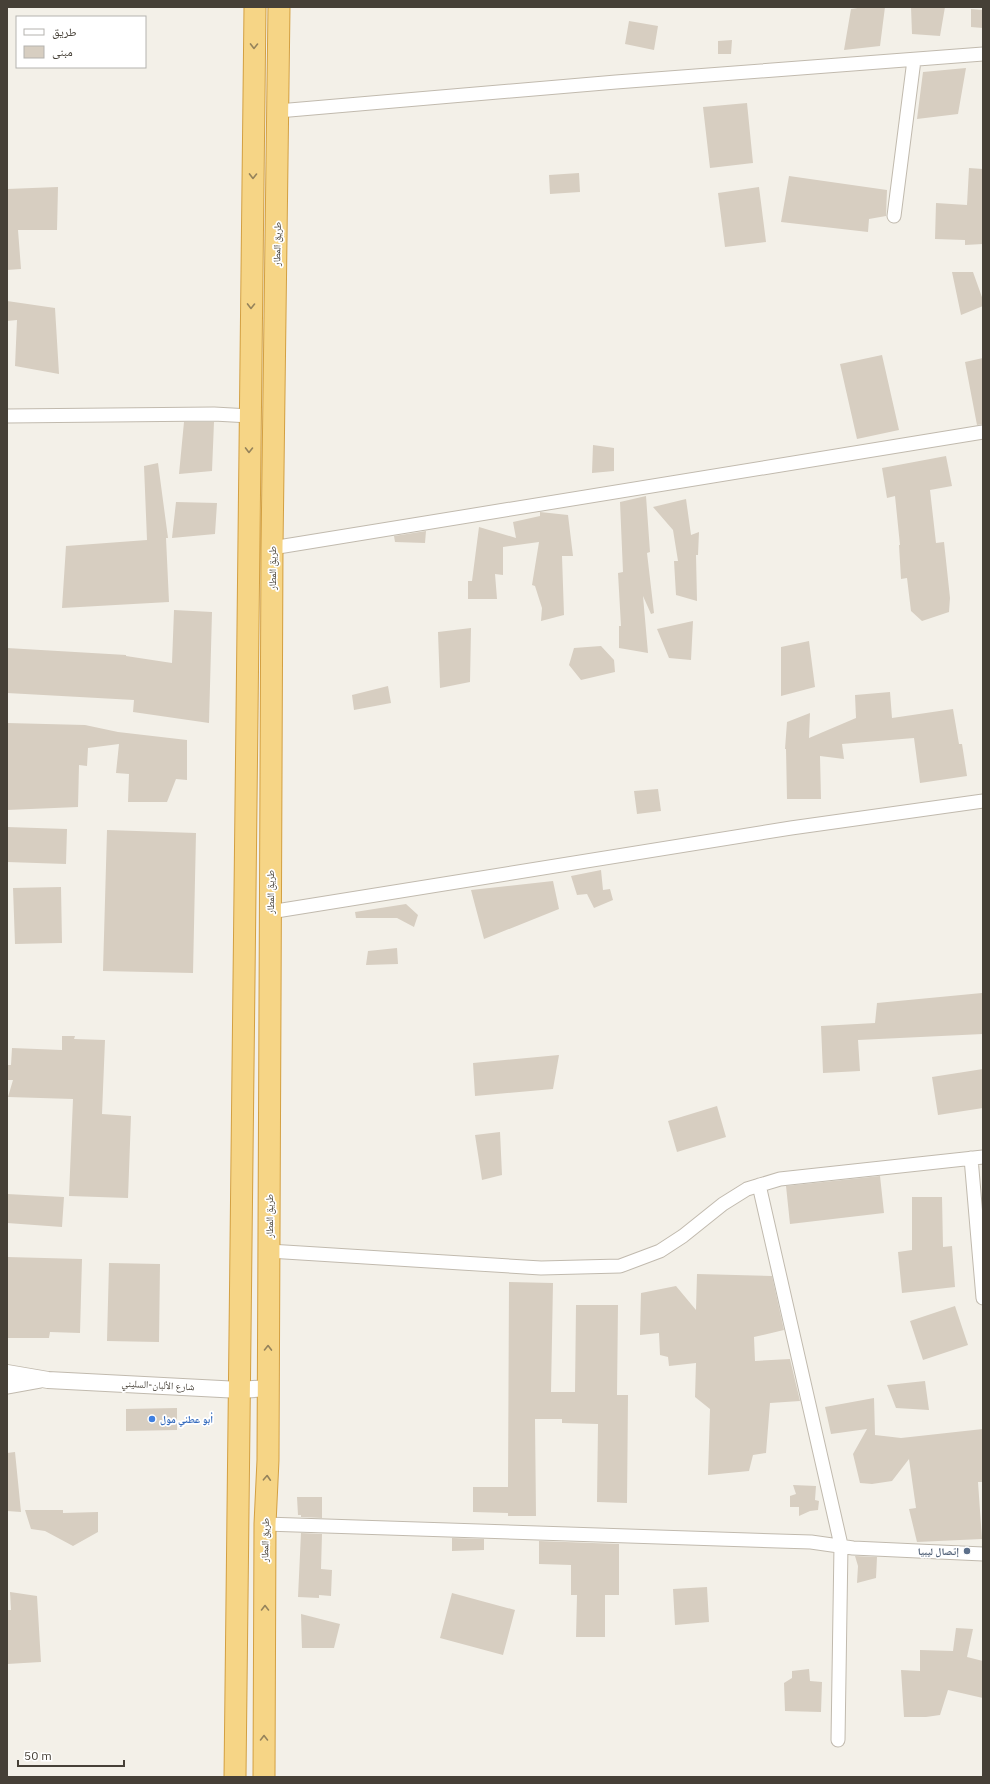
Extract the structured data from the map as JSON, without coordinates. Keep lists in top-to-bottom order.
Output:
{
  "streets": {
    "highway": ["طريق المطار"],
    "street": ["شارع الألبان-السليني"]
  },
  "crossings": [
    ["طريق المطار", "شارع الألبان-السليني"]
  ],
  "places": ["أبو عطني مول", "إتصال ليبيا"],
  "legend": ["طريق", "مبنى"],
  "scale_bar": "50 m"
}
